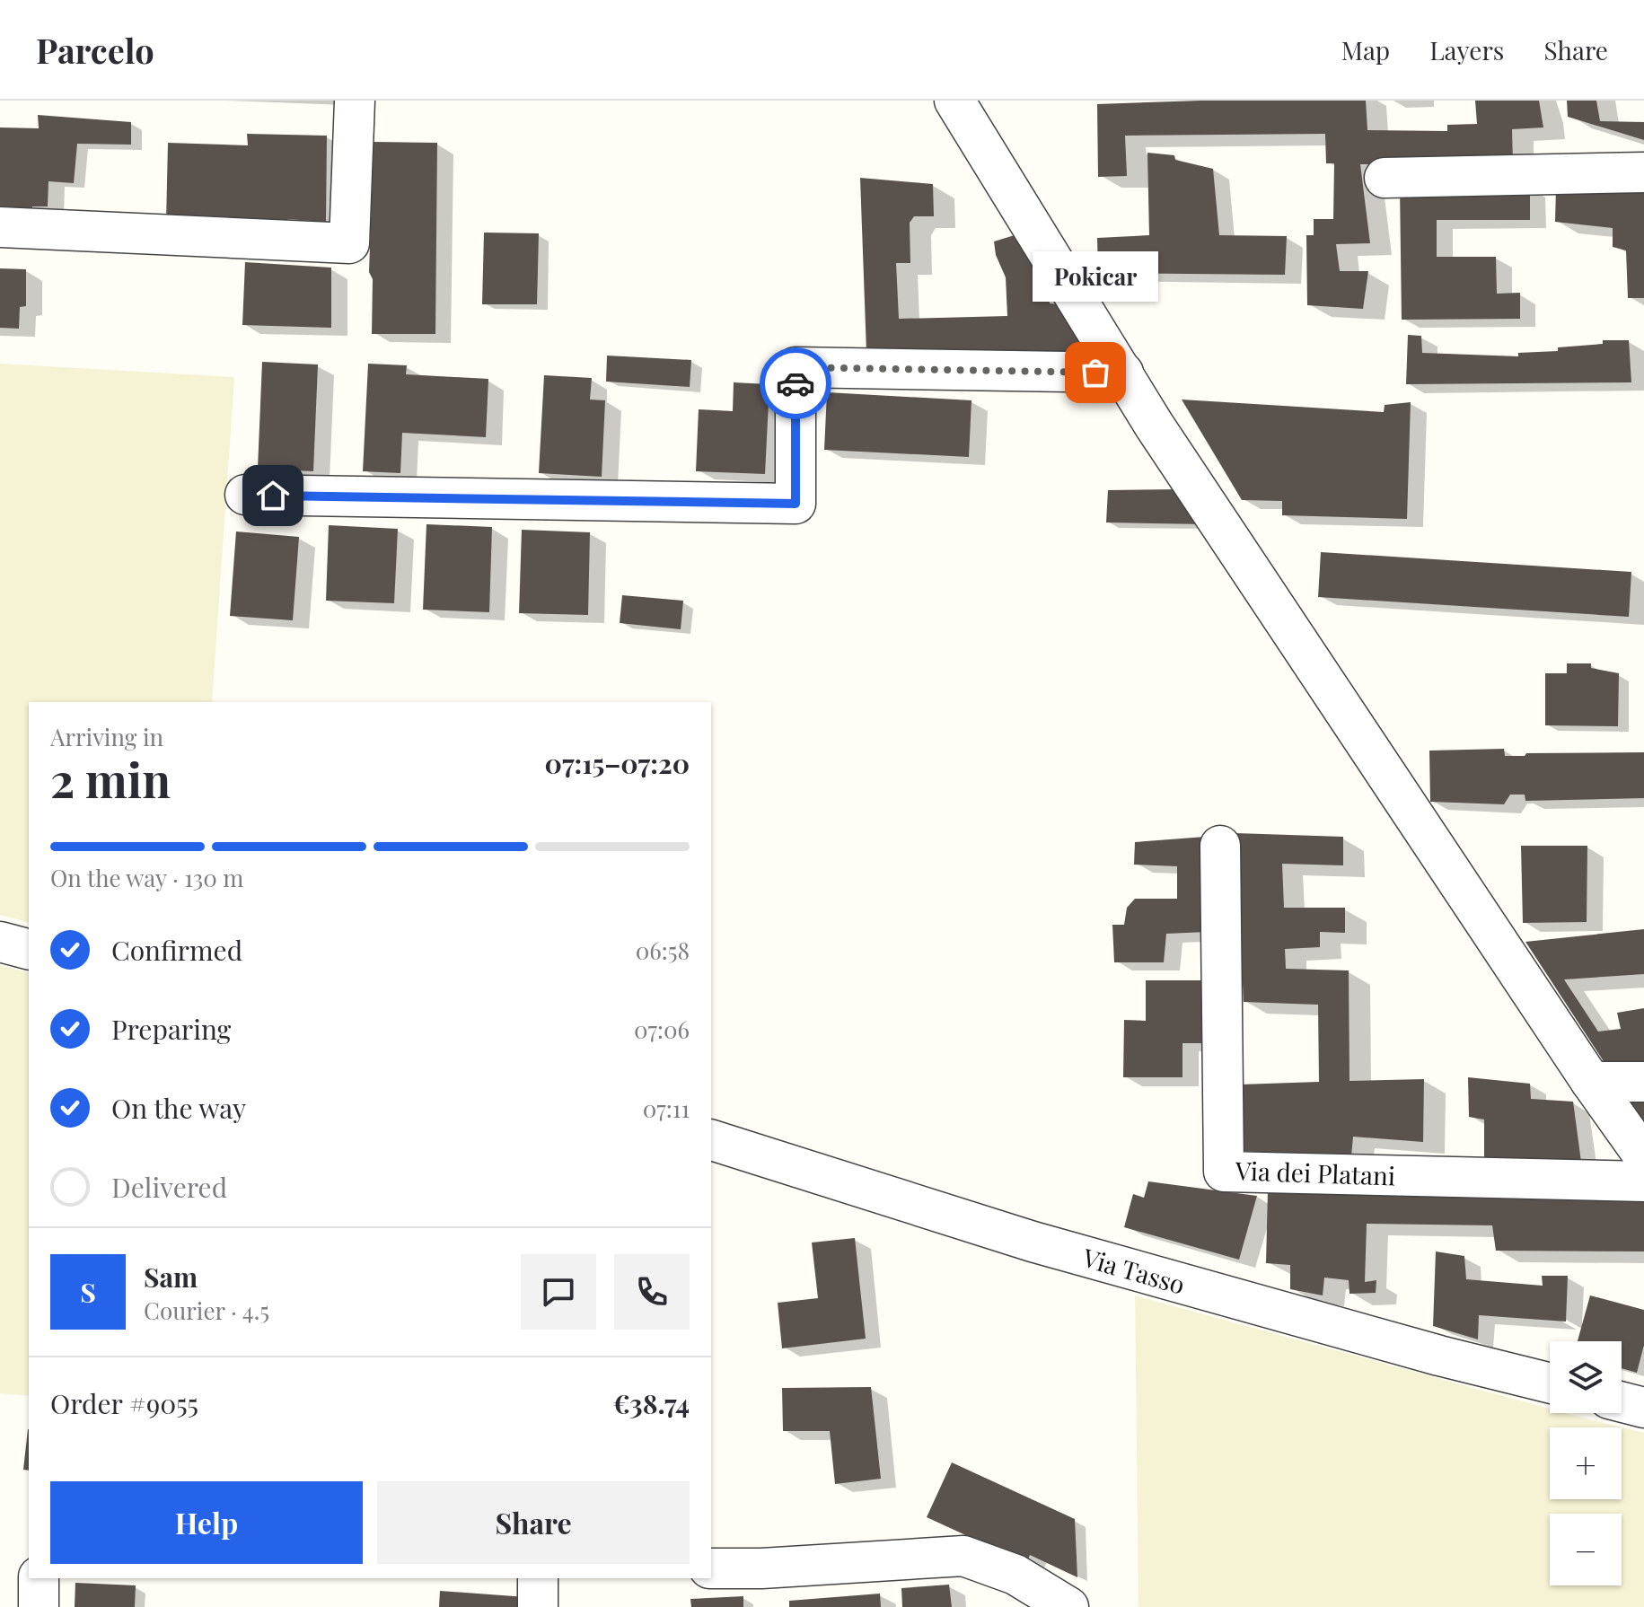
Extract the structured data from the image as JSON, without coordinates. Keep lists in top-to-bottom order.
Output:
{
  "streets": {
    "street": ["Via dei Platani", "Via Tasso"]
  },
  "places": ["Pokicar"],
  "page": {
    "header": "Parcelo",
    "nav": ["Map", "Layers", "Share"],
    "bubble": "Pokicar",
    "heading": ["2 min", "Arriving in", "07:15–07:20"],
    "panel": [
      "Sam",
      "Courier · 4.5",
      "Order #9055",
      "€38.74"
    ],
    "bar": "On the way · 130 m",
    "list": [
      ["Confirmed", "06:58"],
      ["Preparing", "07:06"],
      ["On the way", "07:11"],
      "Delivered"
    ],
    "round": "S",
    "map_buttons": ["+", "−"],
    "buttons": ["Help", "Share"]
  }
}
